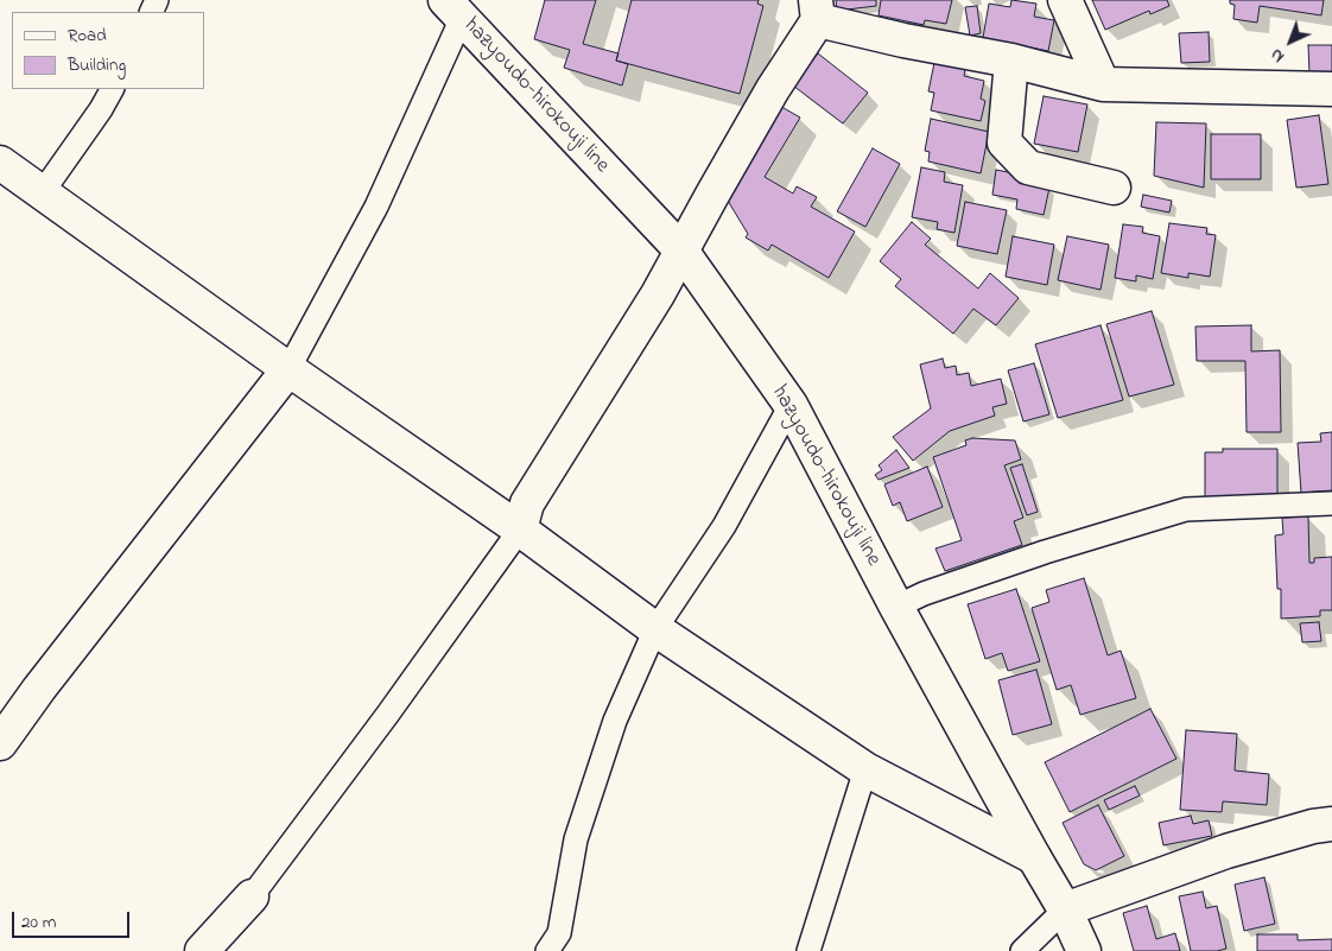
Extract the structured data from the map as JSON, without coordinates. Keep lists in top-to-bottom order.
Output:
{
  "streets": {
    "street": ["hazyoudo-hirokouji line"]
  },
  "legend": ["Road", "Building"],
  "scale_bar": "20 m",
  "north": "bottom left"
}
